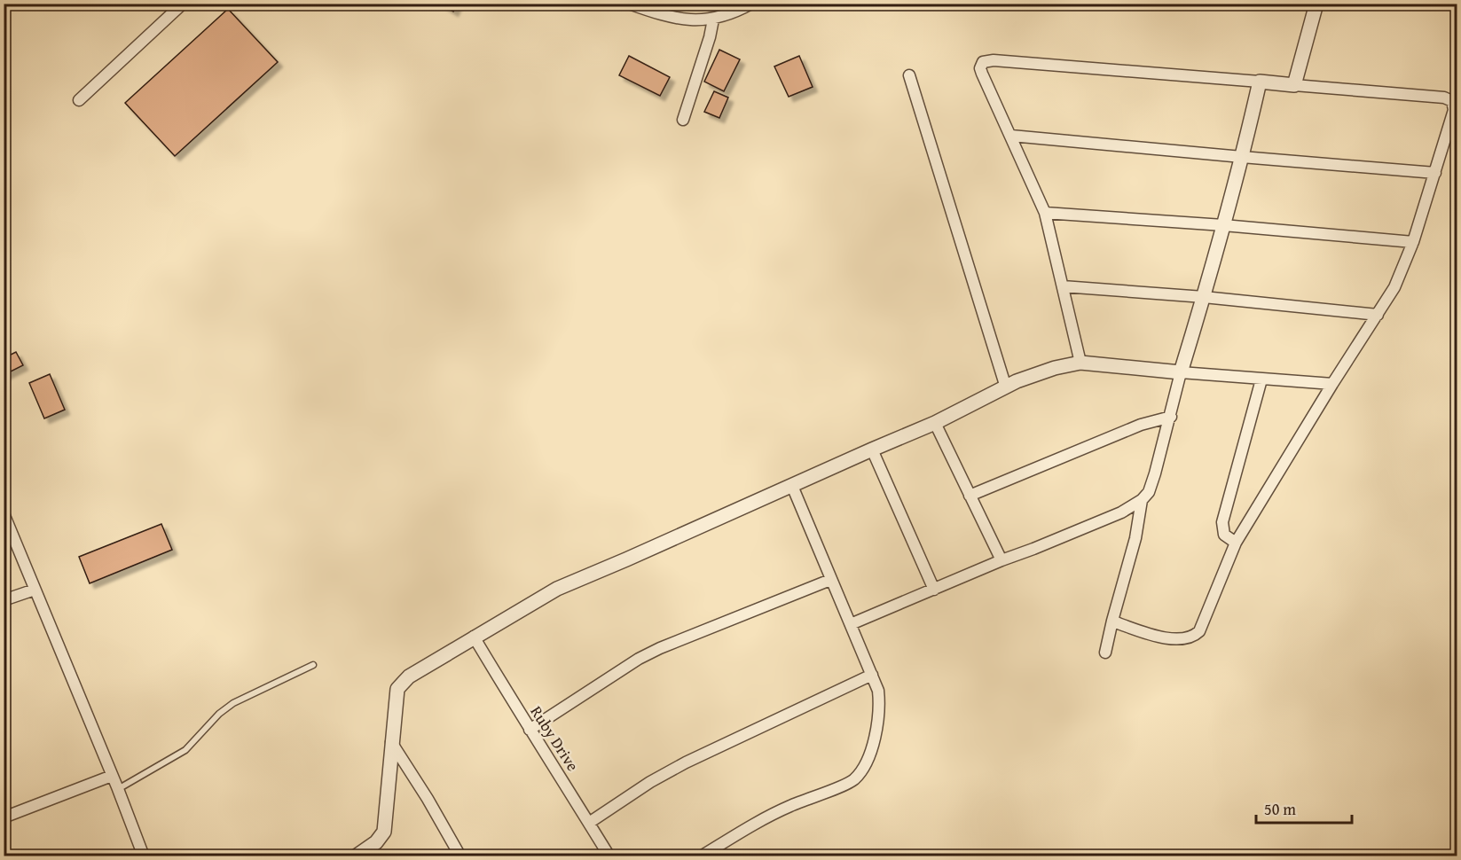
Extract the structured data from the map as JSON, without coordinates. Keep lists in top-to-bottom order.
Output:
{
  "streets": {
    "street": ["Ruby Drive"]
  },
  "scale_bar": "50 m"
}
